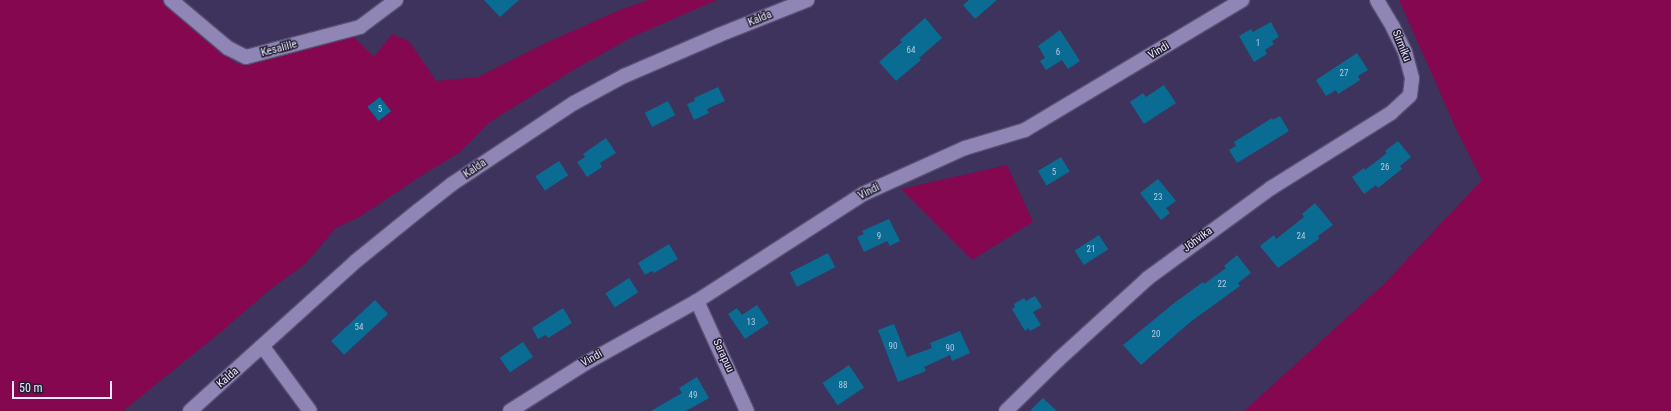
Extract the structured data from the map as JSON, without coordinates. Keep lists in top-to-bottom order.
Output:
{
  "streets": {
    "street": [
      "Kalda",
      "Sirmiku",
      "Kesalille",
      "Vindi",
      "Jõhvika",
      "Sarapuu"
    ]
  },
  "crossings": [
    ["Sirmiku", "Jõhvika"],
    ["Vindi", "Sarapuu"]
  ],
  "house_numbers": [
    "1",
    "64",
    "6",
    "27",
    "5",
    "26",
    "5",
    "23",
    "9",
    "24",
    "21",
    "22",
    "13",
    "54",
    "20",
    "90",
    "90",
    "88",
    "49"
  ],
  "scale_bar": "50 m"
}
